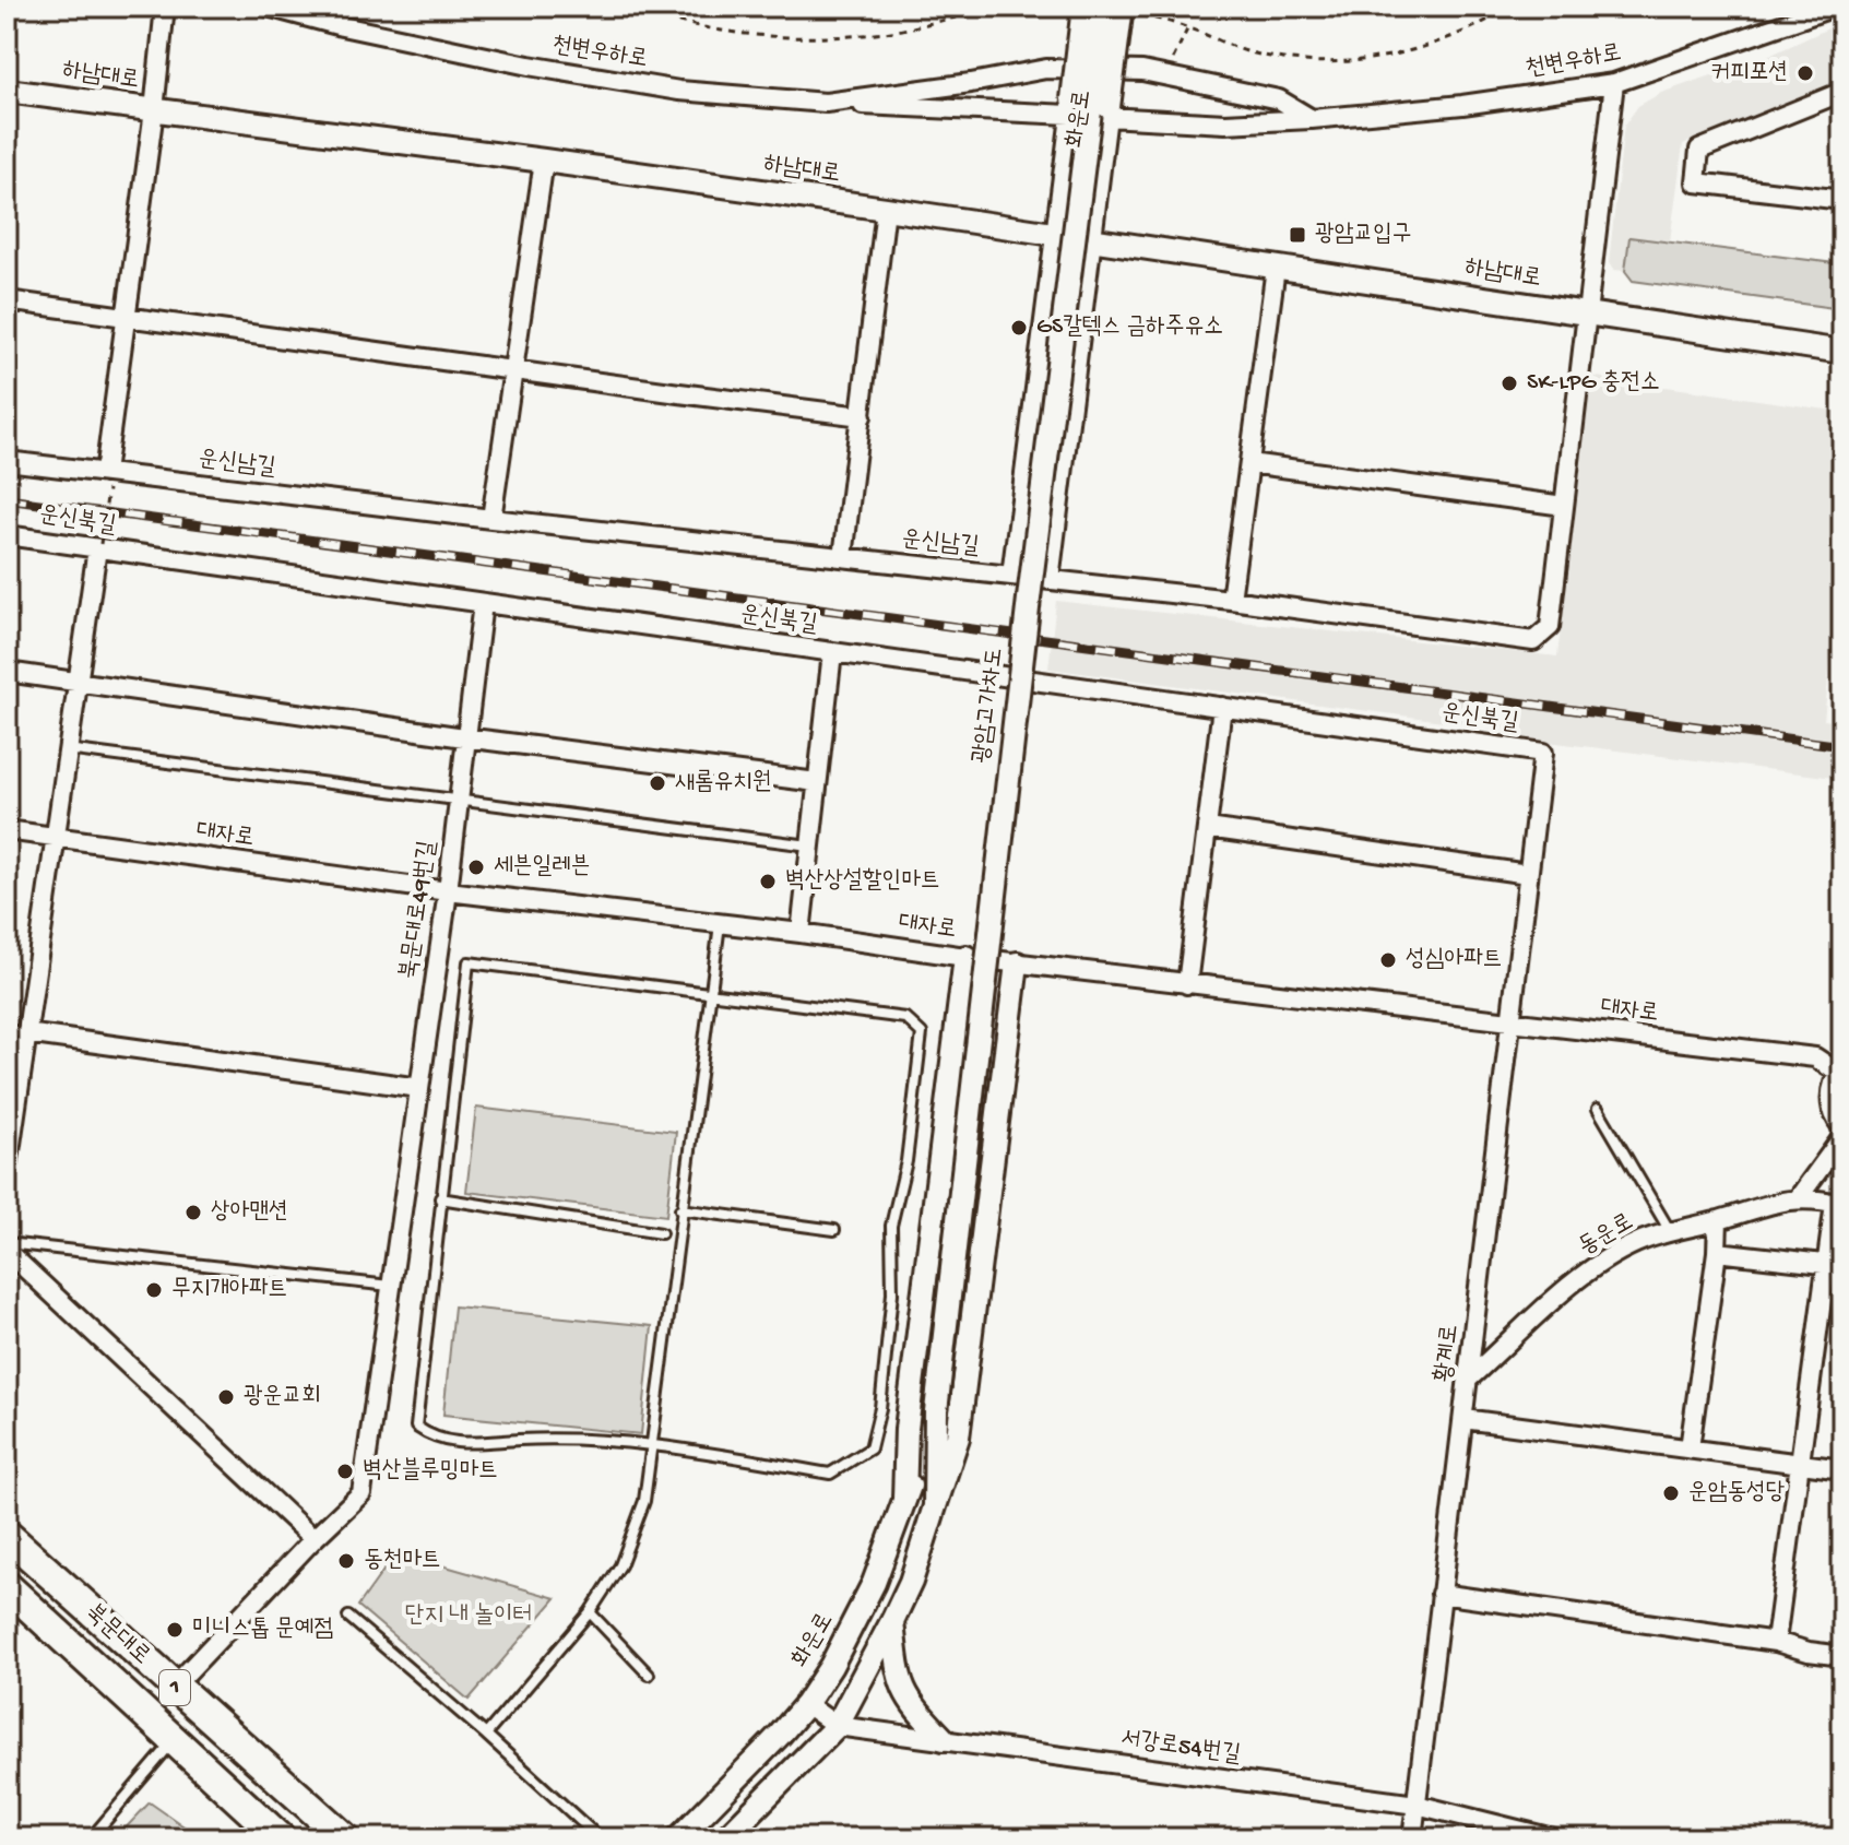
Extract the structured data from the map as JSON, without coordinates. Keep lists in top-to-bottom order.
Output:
{
  "streets": {
    "main road": ["북문대로", "1"],
    "street": [
      "천변우하로",
      "하남대로",
      "화운로",
      "운신남길",
      "운신북길",
      "광암고가차도",
      "대자로",
      "북문대로49번길",
      "동운로",
      "황계로",
      "서강로54번길"
    ]
  },
  "crossings": [
    ["천변우하로", "화운로"],
    ["하남대로", "화운로"],
    ["하남대로", "운신남길"],
    ["화운로", "운신남길"],
    ["화운로", "광암고가차도"],
    ["화운로", "서강로54번길"],
    ["운신북길", "북문대로49번길"],
    ["운신북길", "황계로"],
    ["대자로", "북문대로49번길"],
    ["대자로", "황계로"],
    ["북문대로49번길", "북문대로"],
    ["동운로", "황계로"],
    ["황계로", "서강로54번길"]
  ],
  "parks": ["단지 내 놀이터"],
  "places": {
    "other": [
      "커피포션",
      "GS칼텍스 금하주유소",
      "SK-LPG 충전소",
      "새롬유치원",
      "세븐일레븐",
      "벽산상설할인마트",
      "성심아파트",
      "상아맨션",
      "무지개아파트",
      "광운교회",
      "벽산블루밍마트",
      "운암동성당",
      "동천마트",
      "미니스톱 문예점"
    ],
    "transit": ["광암교입구"]
  }
}
